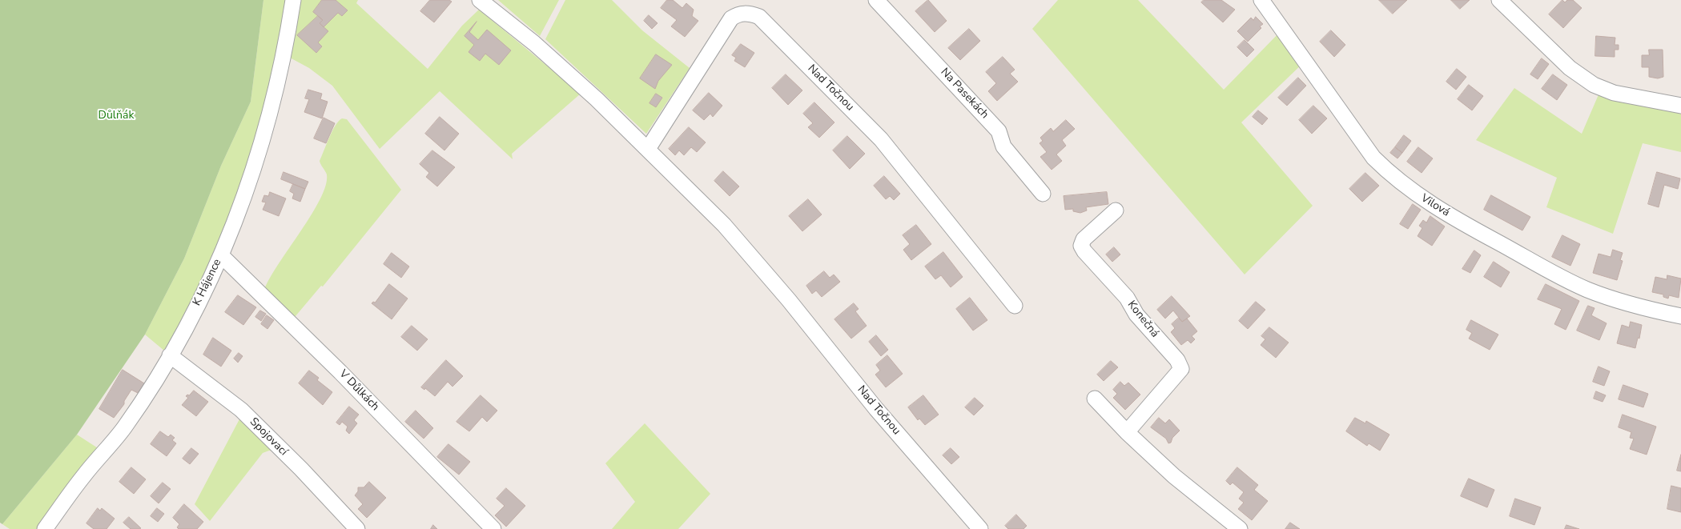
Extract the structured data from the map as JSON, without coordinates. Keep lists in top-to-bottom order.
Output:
{
  "streets": {
    "street": [
      "Nad Točnou",
      "Na Pasekách",
      "Vilová",
      "K Hájence",
      "Konečná",
      "V Důlkách",
      "Spojovací"
    ]
  },
  "crossings": [
    ["K Hájence", "V Důlkách"],
    ["K Hájence", "Spojovací"]
  ],
  "parks": ["Důlňák"]
}
